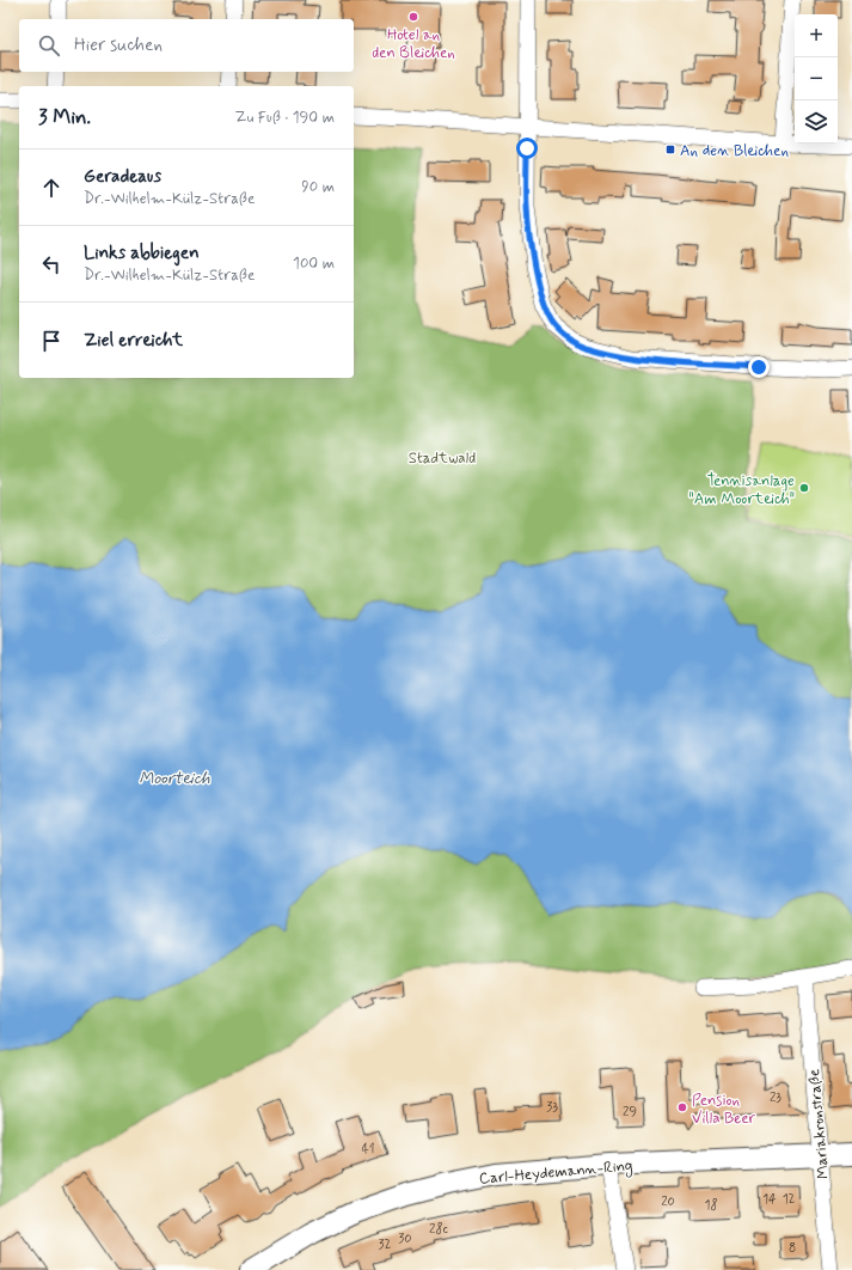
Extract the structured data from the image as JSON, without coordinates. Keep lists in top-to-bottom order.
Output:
{
  "streets": {
    "main road": ["Carl-Heydemann-Ring"],
    "street": ["Mariakronstraße"]
  },
  "crossings": [
    ["Mariakronstraße", "Carl-Heydemann-Ring"]
  ],
  "water": ["Moorteich"],
  "parks": ["Stadtwald"],
  "places": {
    "other": ["Hotel an den Bleichen", "Tennisanlage \"Am Moorteich\"", "Pension Villa Beer"],
    "transit": ["An den Bleichen"]
  },
  "house_numbers": [
    "23",
    "33",
    "29",
    "41",
    "14",
    "12",
    "20",
    "18",
    "28c",
    "30",
    "32",
    "8"
  ],
  "page": {
    "map_buttons": ["+", "−"],
    "search": "Hier suchen",
    "heading": ["3 Min.", "Zu Fuß · 190 m"],
    "list": [
      ["Geradeaus", "Dr.-Wilhelm-Külz-Straße", "90 m"],
      ["Links abbiegen", "Dr.-Wilhelm-Külz-Straße", "100 m"],
      "Ziel erreicht"
    ]
  }
}
